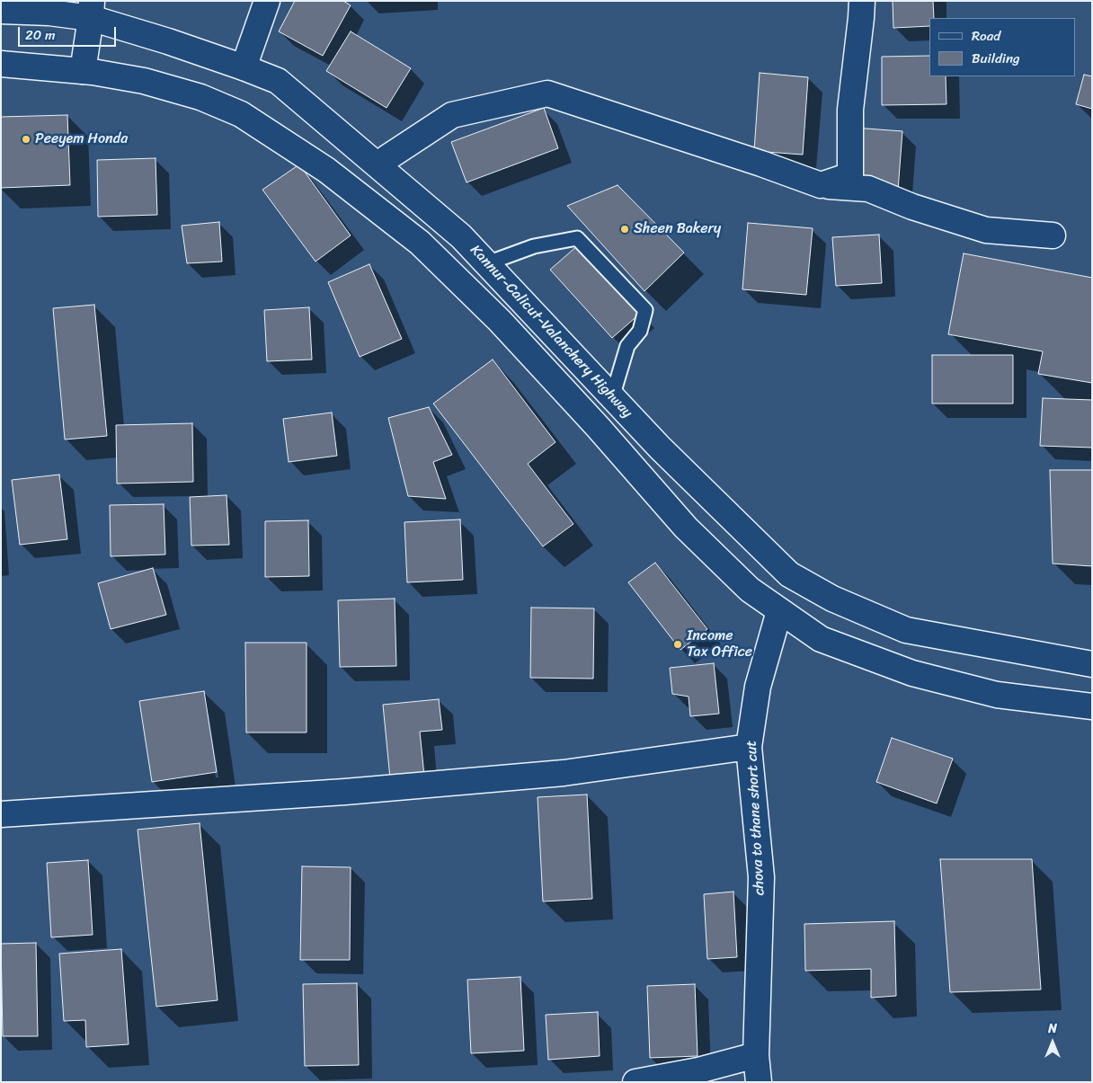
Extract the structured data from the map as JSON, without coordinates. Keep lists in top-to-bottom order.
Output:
{
  "streets": {
    "main road": ["Kannur-Calicut-Valanchery Highway", "chova to thane short cut"]
  },
  "crossings": [
    ["Kannur-Calicut-Valanchery Highway", "chova to thane short cut"]
  ],
  "places": ["Peeyem Honda", "Sheen Bakery", "Income Tax Office"],
  "legend": ["Road", "Building"],
  "scale_bar": "20 m",
  "north": "top"
}
